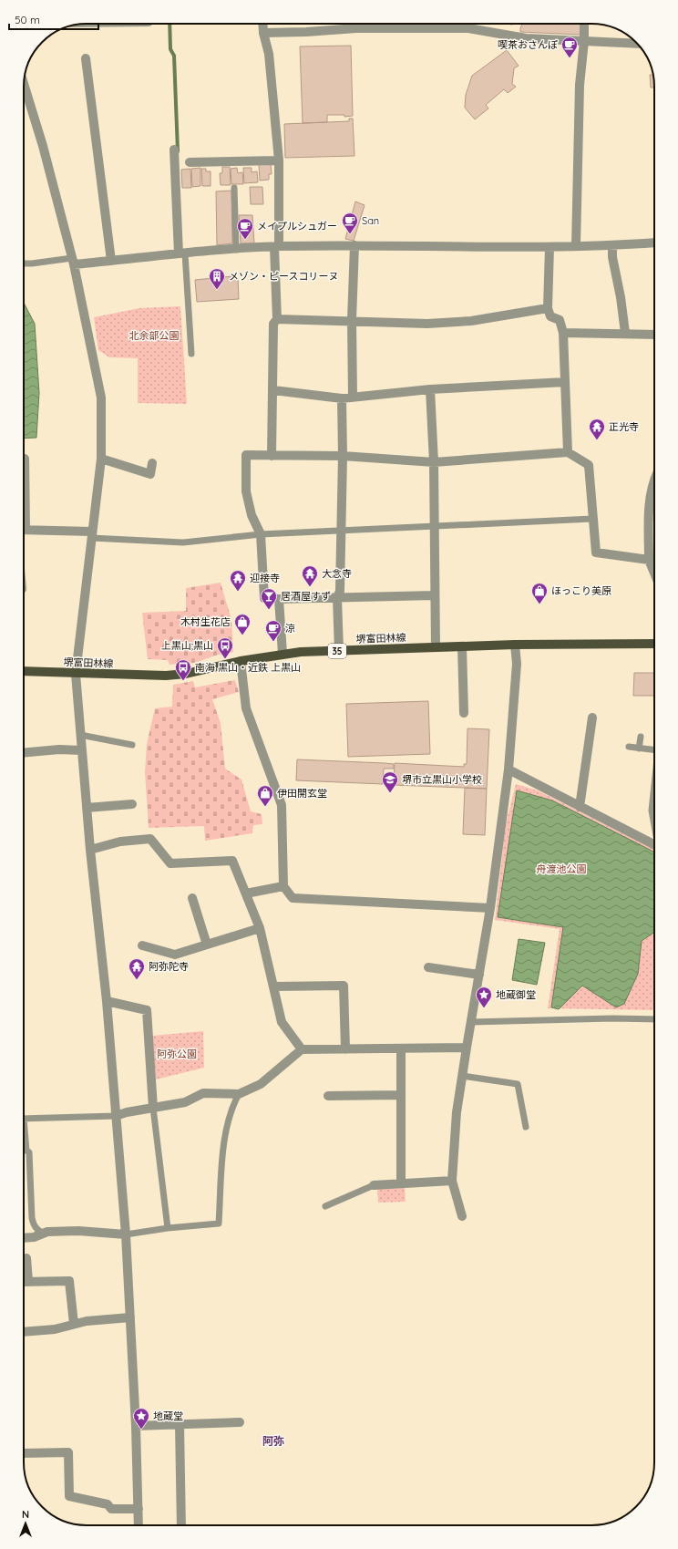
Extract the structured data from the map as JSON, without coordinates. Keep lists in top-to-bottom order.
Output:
{
  "streets": {
    "main road": ["堺富田林線", "35"]
  },
  "districts": ["阿弥"],
  "parks": ["北余部公園", "舟渡池公園", "阿弥公園"],
  "places": {
    "cafe": [
      "喫茶おさんぽ",
      "San",
      "メイプルシュガー",
      "涼"
    ],
    "building": ["メゾン・ピースコリーヌ"],
    "temple": [
      "正光寺",
      "大念寺",
      "迎接寺",
      "阿弥陀寺"
    ],
    "shop": ["ほっこり美原", "木村生花店", "伊田開玄堂"],
    "bar": ["居酒屋すず"],
    "bus stop": ["上黒山;黒山", "南海 黒山・近鉄 上黒山"],
    "school or university": ["堺市立黒山小学校"],
    "place": ["地蔵御堂", "地蔵堂"]
  },
  "scale_bar": "50 m",
  "north": "top"
}
